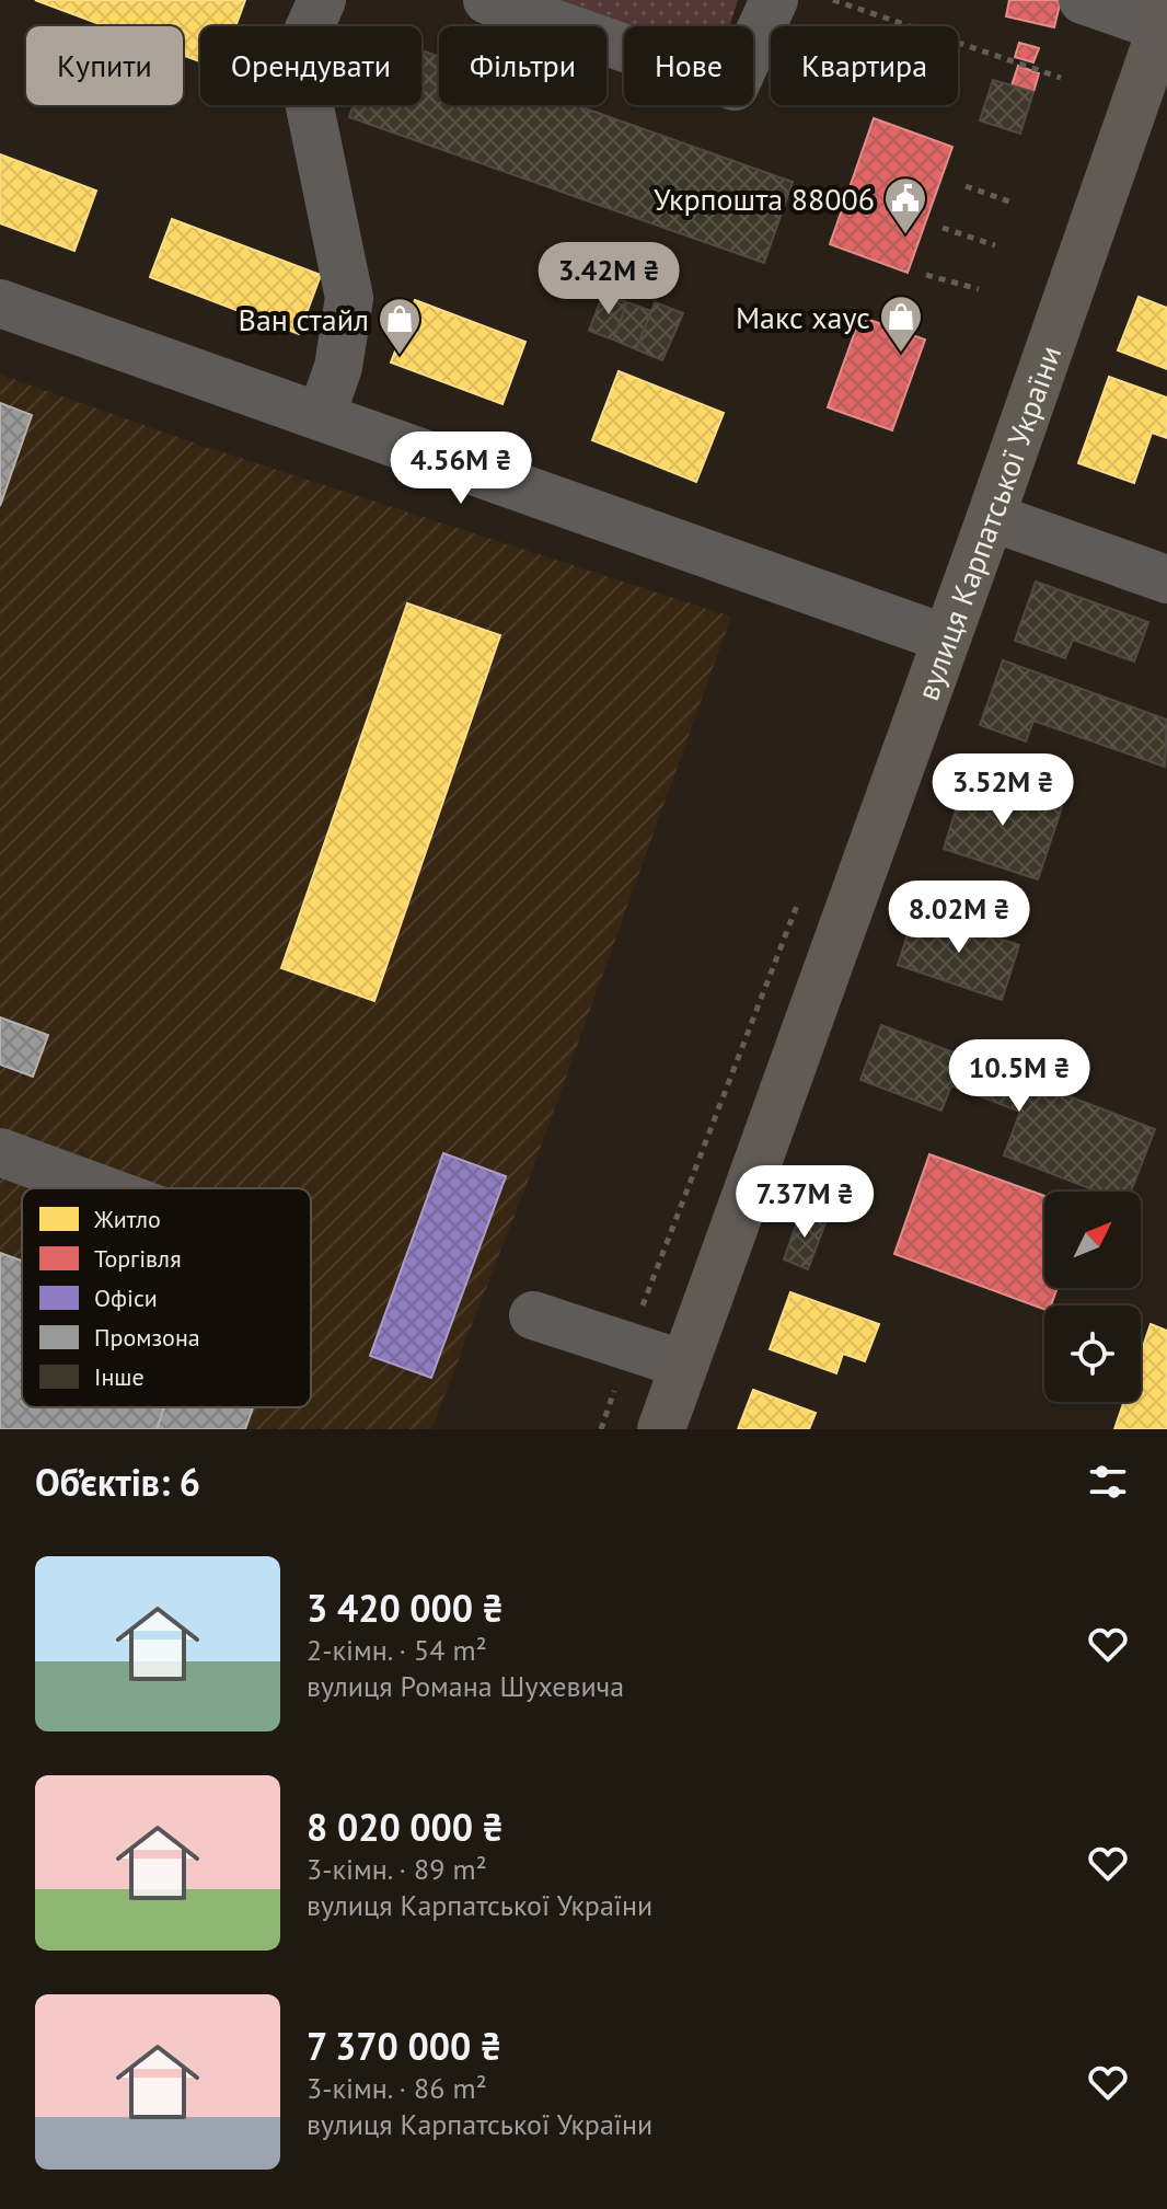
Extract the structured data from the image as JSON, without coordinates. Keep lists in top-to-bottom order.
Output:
{
  "streets": {
    "main road": ["вулиця Карпатської України"]
  },
  "places": {
    "public building": ["Укрпошта 88006"],
    "shop": ["Макс хаус", "Ван стайл"]
  },
  "legend": [
    "Житло",
    "Торгівля",
    "Офіси",
    "Промзона",
    "Інше"
  ],
  "north": "top right",
  "page": {
    "chip": [
      "Купити",
      "Орендувати",
      "Фільтри",
      "Нове",
      "Квартира"
    ],
    "price": [
      "3.42M ₴",
      "4.56M ₴",
      "3.52M ₴",
      "8.02M ₴",
      "10.5M ₴",
      "7.37M ₴"
    ],
    "heading": "Об’єктів: 6",
    "list": [
      {
        "name": "3 420 000 ₴",
        "note": "2-кімн. · 54 m² · вулиця Романа Шухевича"
      },
      {
        "name": "8 020 000 ₴",
        "note": "3-кімн. · 89 m² · вулиця Карпатської України"
      },
      {
        "name": "7 370 000 ₴",
        "note": "3-кімн. · 86 m² · вулиця Карпатської України"
      }
    ]
  }
}
